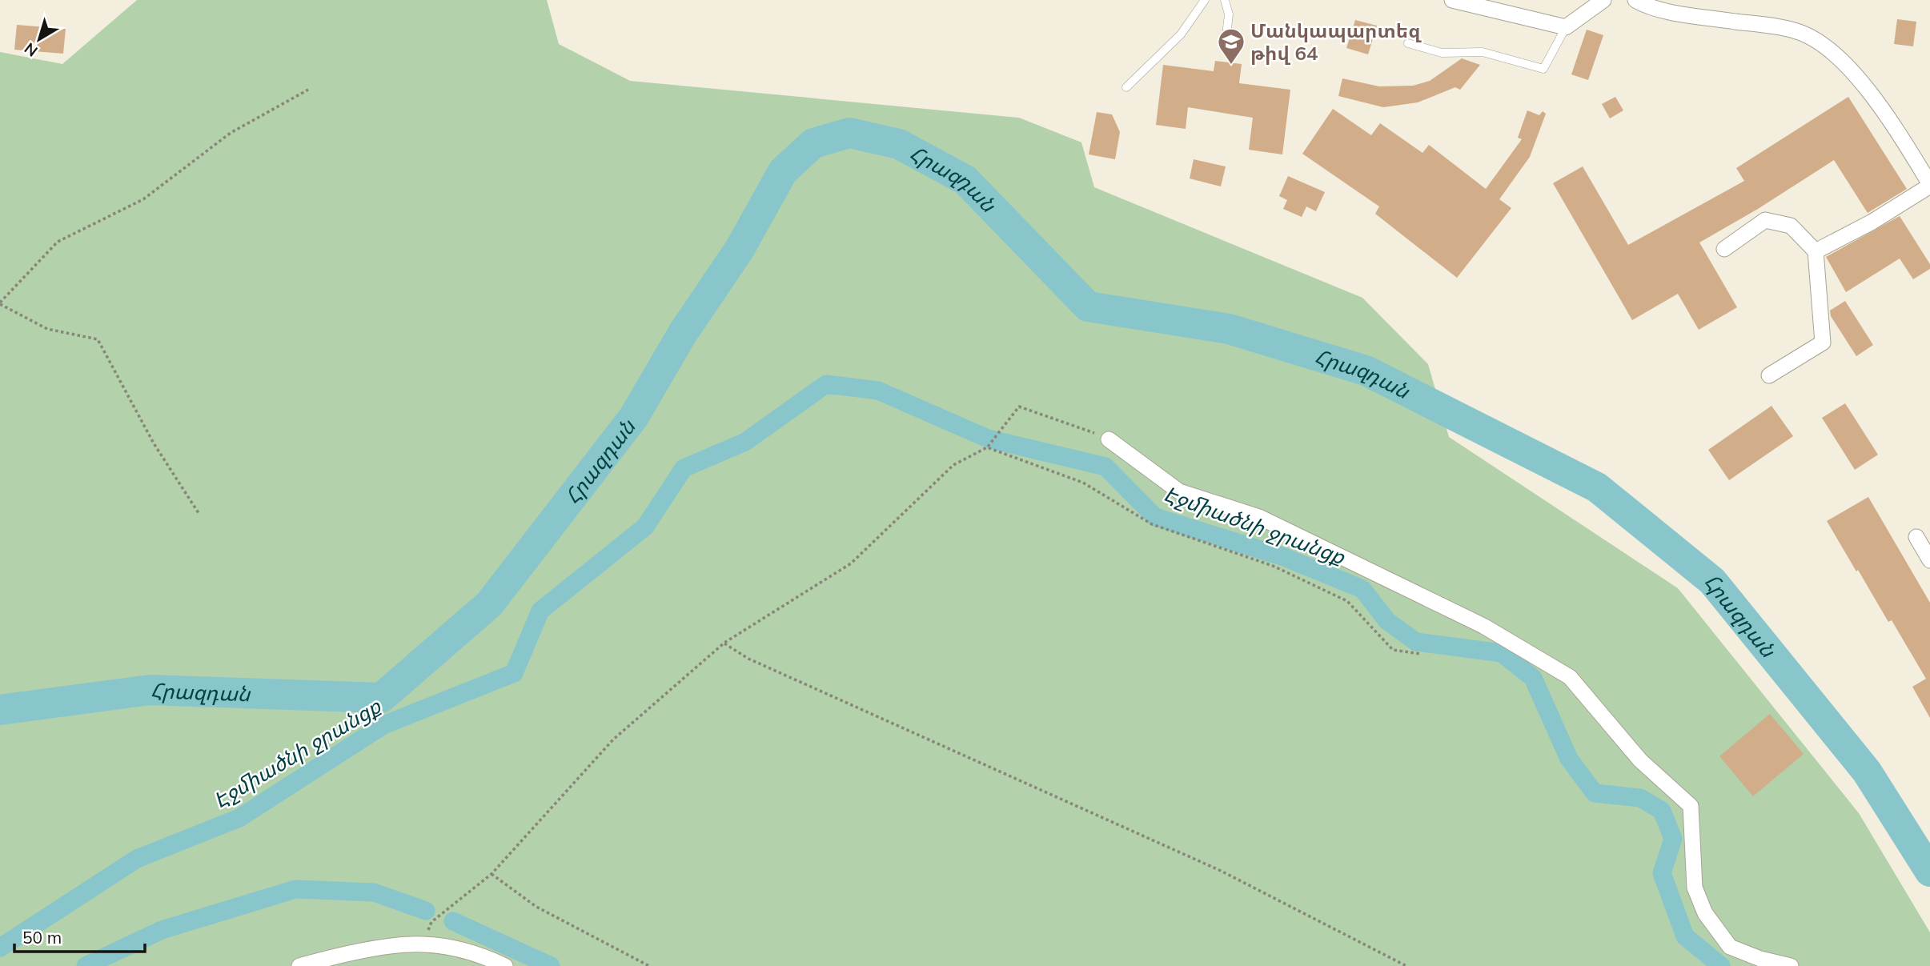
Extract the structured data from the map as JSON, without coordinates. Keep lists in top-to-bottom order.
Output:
{
  "water": ["Հրազդան", "Էջմիածնի ջրանցք"],
  "places": {
    "school or university": ["Մանկապարտեզ թիվ 64"]
  },
  "scale_bar": "50 m",
  "north": "bottom left"
}
